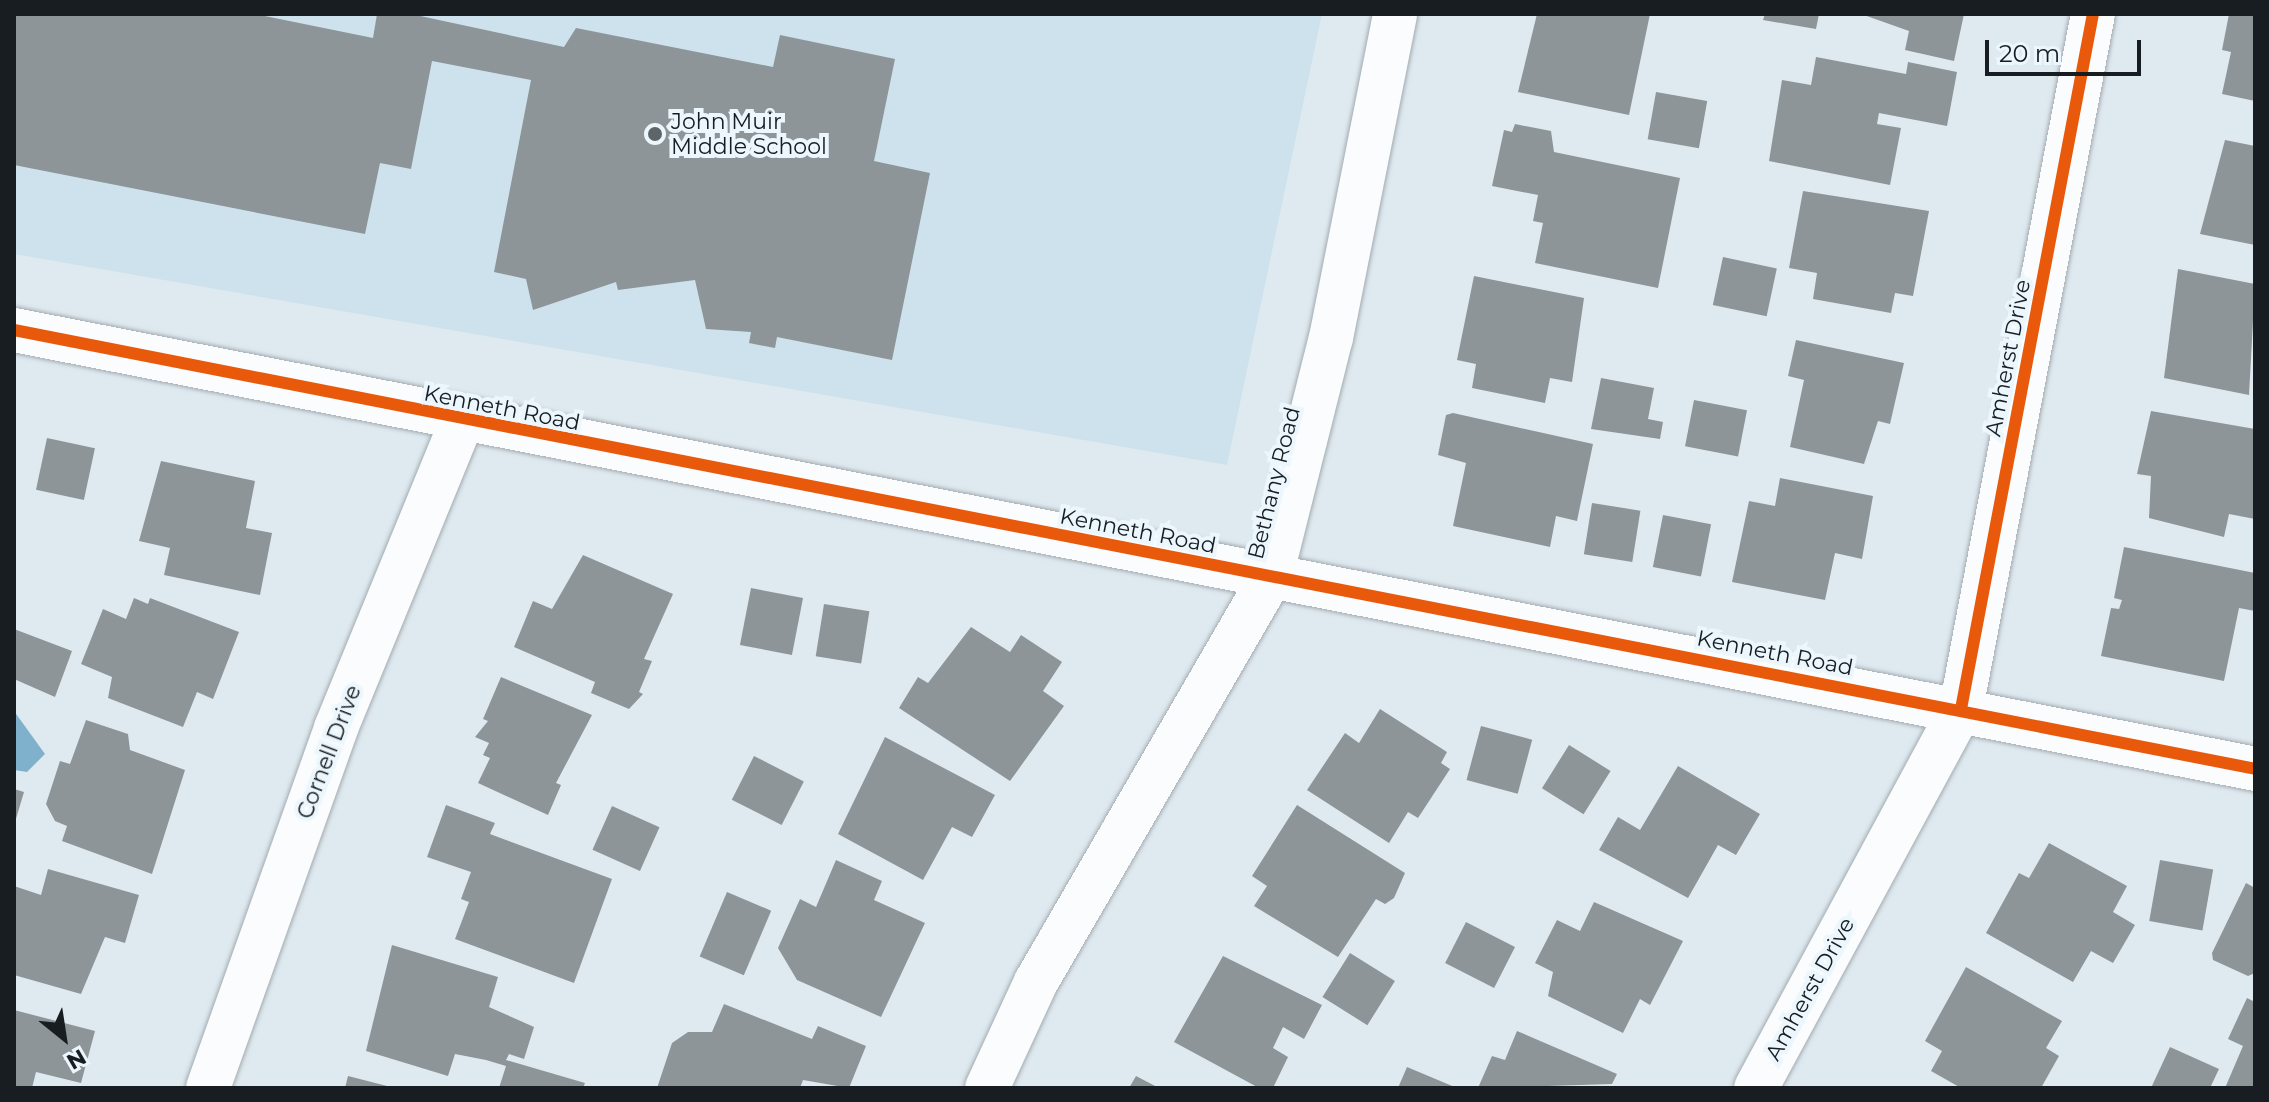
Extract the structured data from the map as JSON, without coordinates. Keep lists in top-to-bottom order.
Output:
{
  "streets": {
    "street": [
      "Amherst Drive",
      "Kenneth Road",
      "Bethany Road",
      "Cornell Drive"
    ]
  },
  "crossings": [
    ["Amherst Drive", "Kenneth Road"],
    ["Kenneth Road", "Bethany Road"],
    ["Kenneth Road", "Cornell Drive"]
  ],
  "places": ["John Muir Middle School"],
  "scale_bar": "20 m",
  "north": "bottom right"
}
